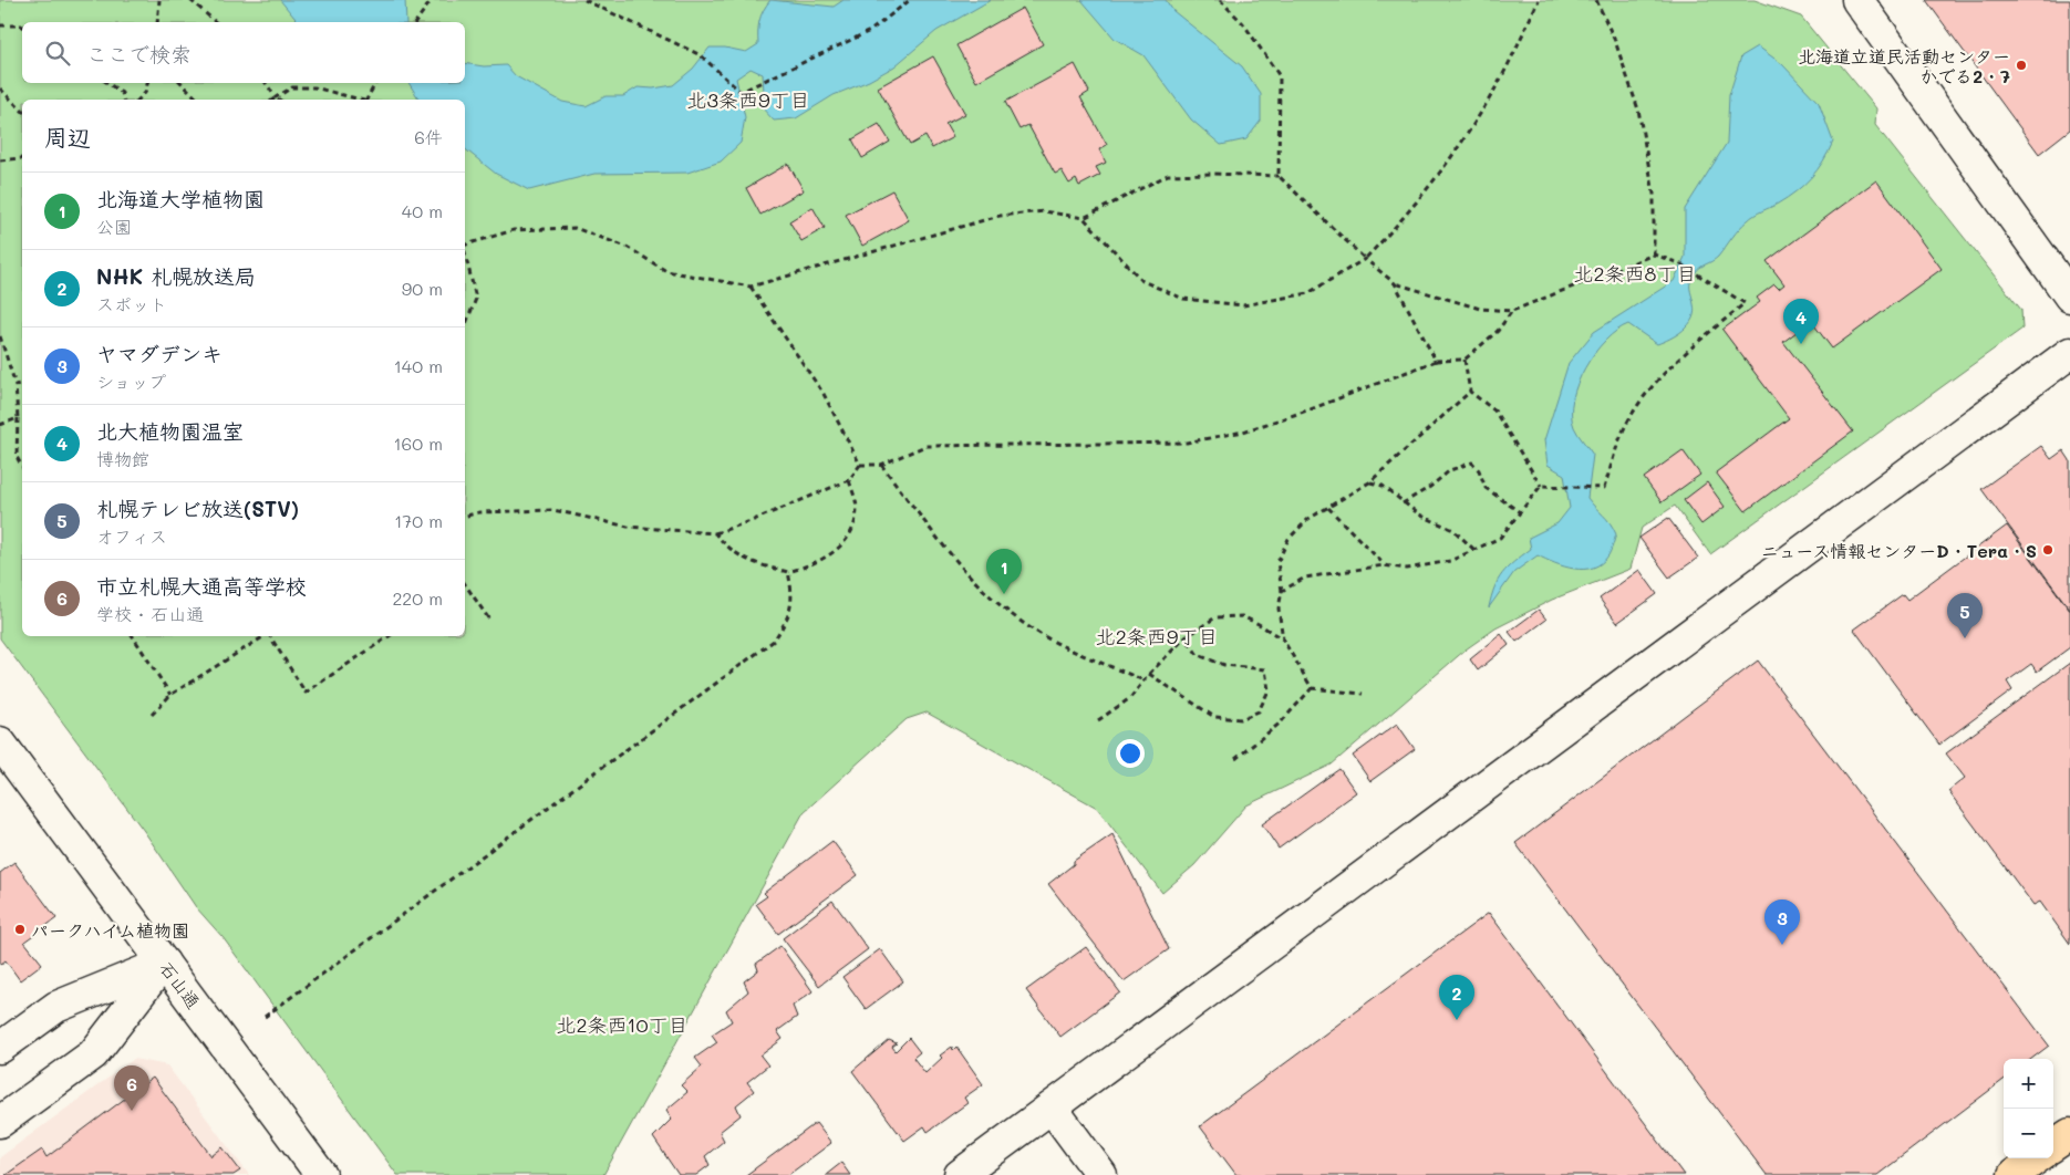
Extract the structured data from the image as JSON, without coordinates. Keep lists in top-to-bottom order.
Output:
{
  "streets": {
    "street": ["石山通"]
  },
  "districts": [
    "北3条西9丁目",
    "北2条西8丁目",
    "北2条西9丁目",
    "北2条西10丁目"
  ],
  "places": ["北海道立道民活動センター かでる2・7", "ニュース情報センターD・Tera・S", "パークハイム植物園"],
  "page": {
    "search": "ここで検索",
    "heading": ["周辺", "6件"],
    "list": [
      {
        "mark": "1",
        "name": "北海道大学植物園",
        "note": "公園",
        "value": "40 m"
      },
      {
        "mark": "2",
        "name": "NHK 札幌放送局",
        "note": "スポット",
        "value": "90 m"
      },
      {
        "mark": "3",
        "name": "ヤマダデンキ",
        "note": "ショップ",
        "value": "140 m"
      },
      {
        "mark": "4",
        "name": "北大植物園温室",
        "note": "博物館",
        "value": "160 m"
      },
      {
        "mark": "5",
        "name": "札幌テレビ放送(STV)",
        "note": "オフィス",
        "value": "170 m"
      },
      {
        "mark": "6",
        "name": "市立札幌大通高等学校",
        "note": "学校 · 石山通",
        "value": "220 m"
      }
    ],
    "pins": [
      "4",
      "1",
      "5",
      "3",
      "2",
      "6"
    ],
    "map_buttons": ["+", "−"]
  }
}
